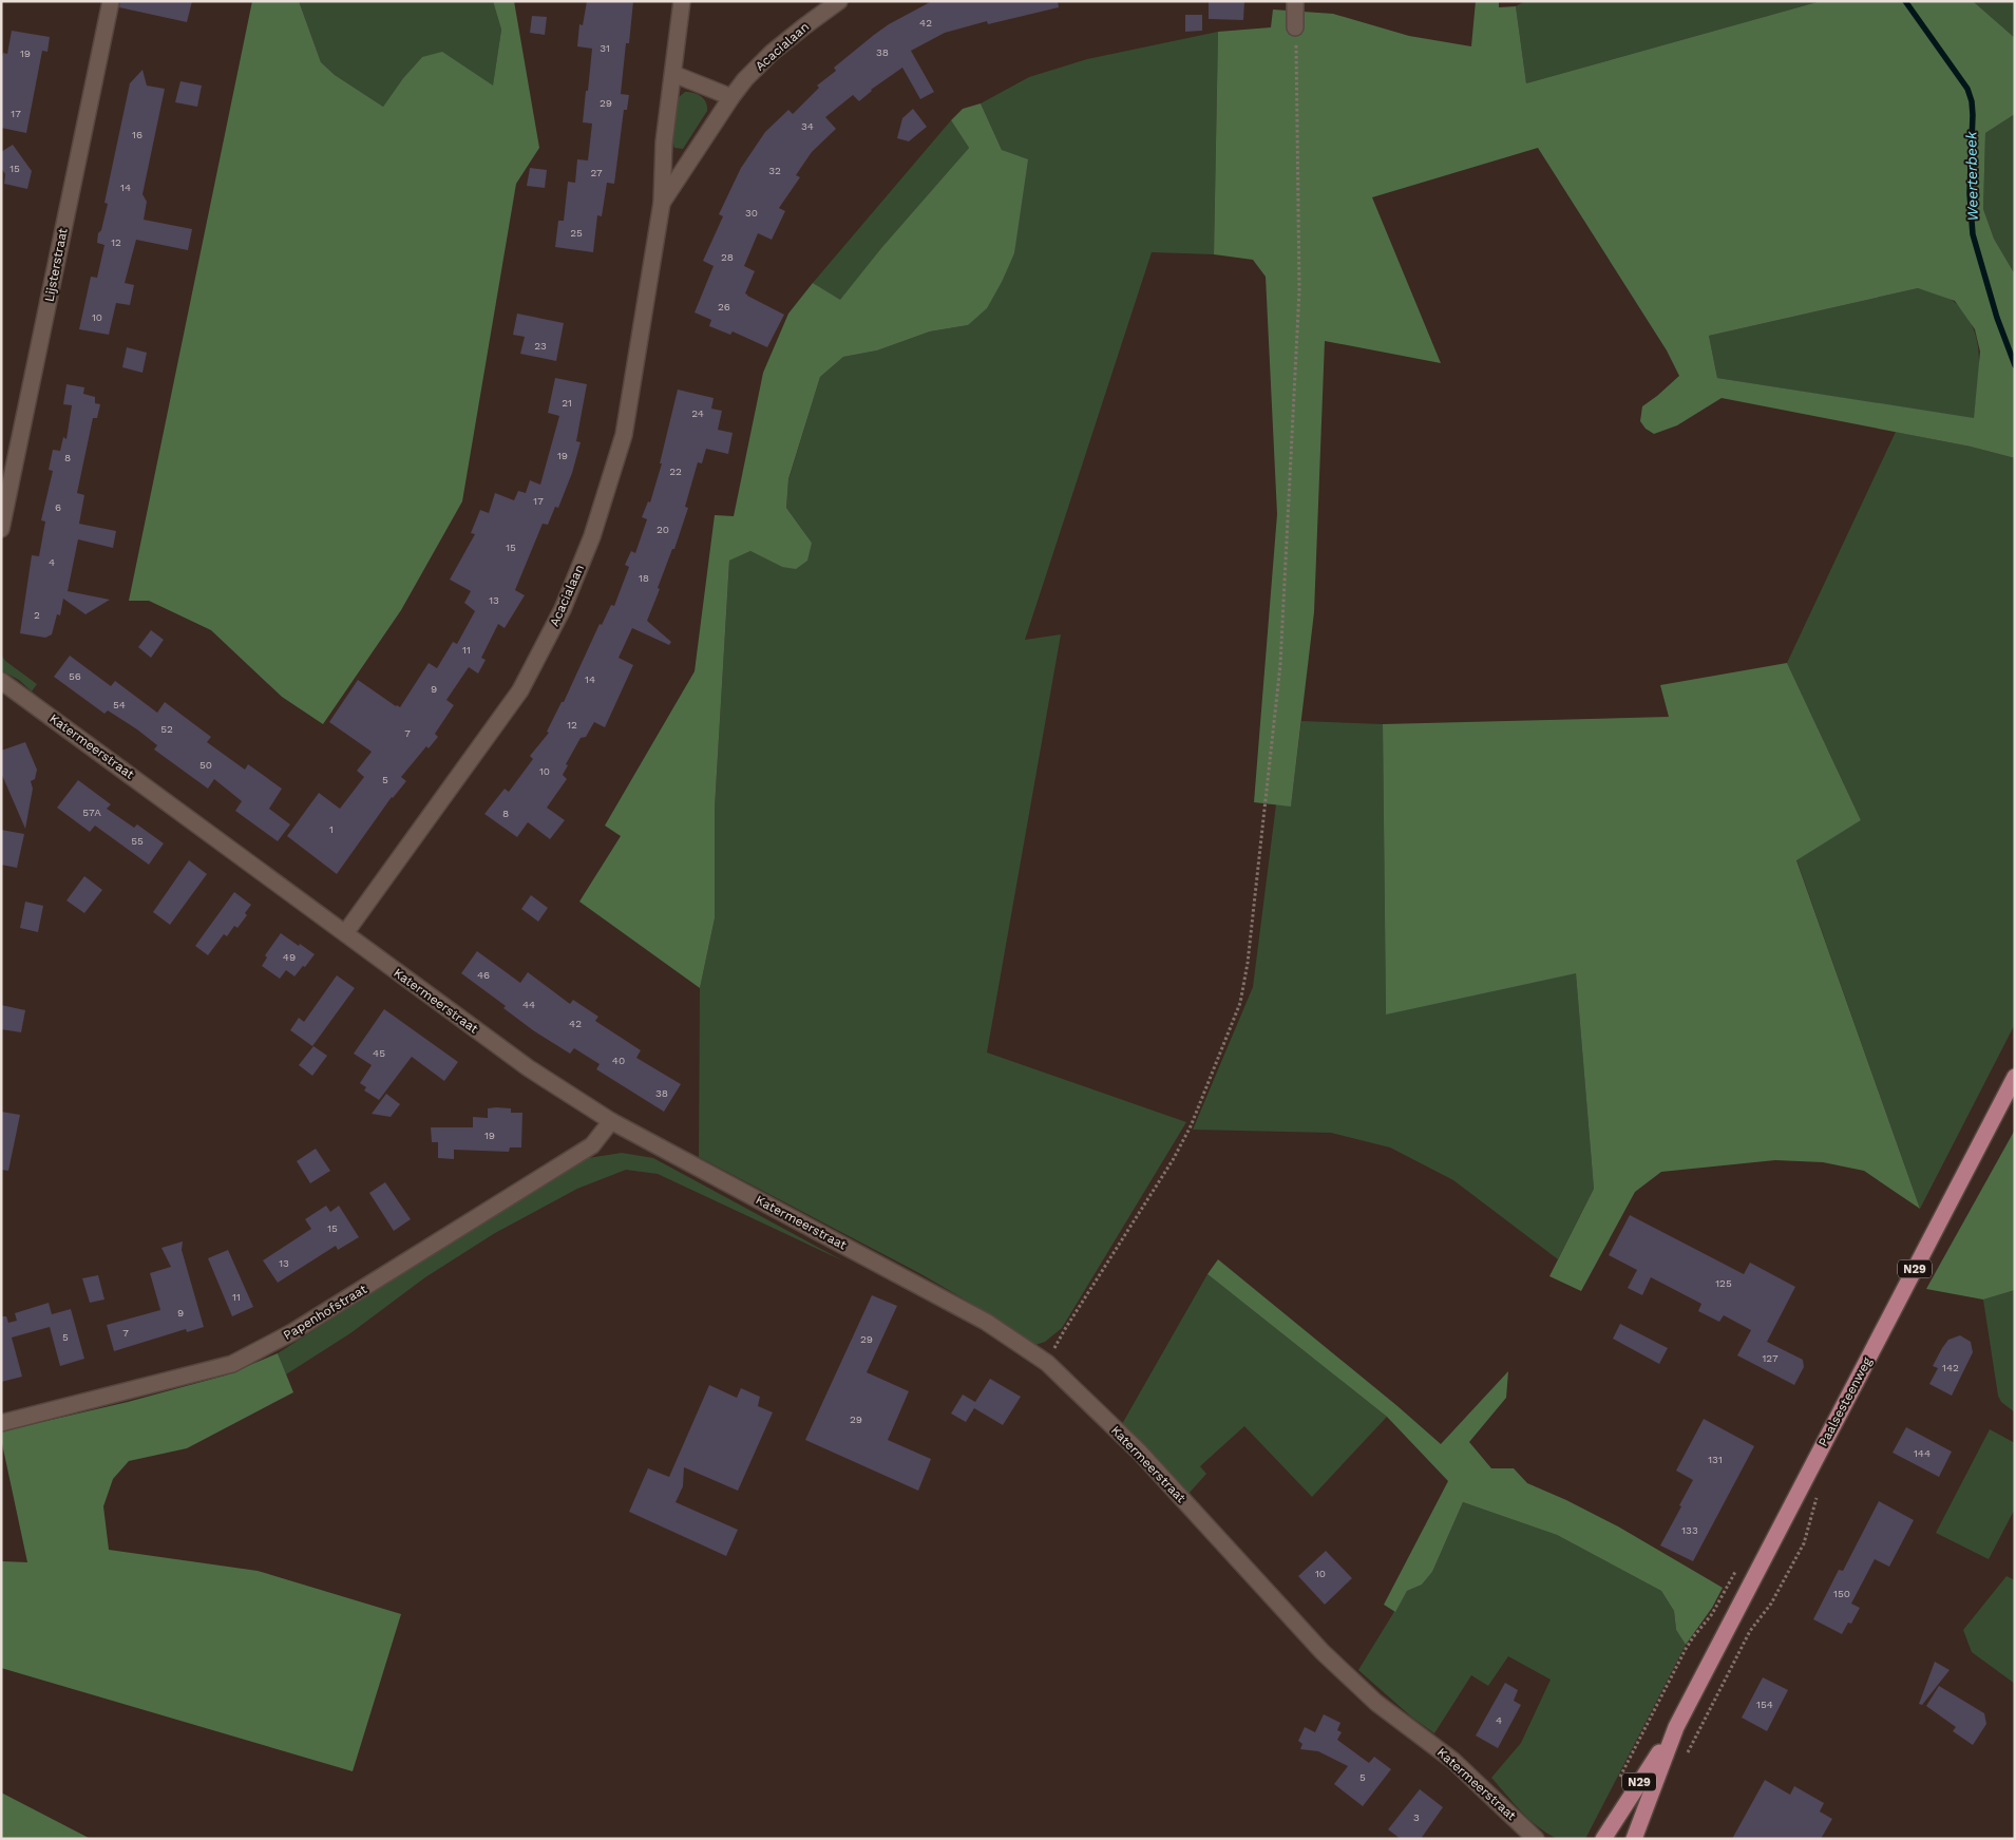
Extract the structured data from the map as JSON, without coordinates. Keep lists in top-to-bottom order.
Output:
{
  "streets": {
    "main road": ["N29", "Paalsesteenweg"],
    "street": [
      "Acacialaan",
      "Lijsterstraat",
      "Katermeerstraat",
      "Papenhofstraat"
    ]
  },
  "crossings": [
    ["Acacialaan", "Katermeerstraat"],
    ["Katermeerstraat", "Papenhofstraat"]
  ],
  "water": ["Weerterbeek"],
  "house_numbers": [
    "42",
    "31",
    "38",
    "19",
    "29",
    "17",
    "34",
    "16",
    "15",
    "32",
    "27",
    "14",
    "30",
    "25",
    "12",
    "28",
    "26",
    "10",
    "23",
    "21",
    "24",
    "19",
    "8",
    "22",
    "17",
    "6",
    "20",
    "15",
    "4",
    "18",
    "13",
    "2",
    "11",
    "56",
    "14",
    "9",
    "54",
    "12",
    "52",
    "7",
    "50",
    "10",
    "5",
    "57A",
    "8",
    "1",
    "55",
    "49",
    "46",
    "44",
    "42",
    "45",
    "40",
    "38",
    "19",
    "15",
    "13",
    "125",
    "11",
    "9",
    "7",
    "5",
    "29",
    "127",
    "142",
    "29",
    "144",
    "131",
    "133",
    "10",
    "150",
    "154",
    "4",
    "5",
    "3"
  ]
}
